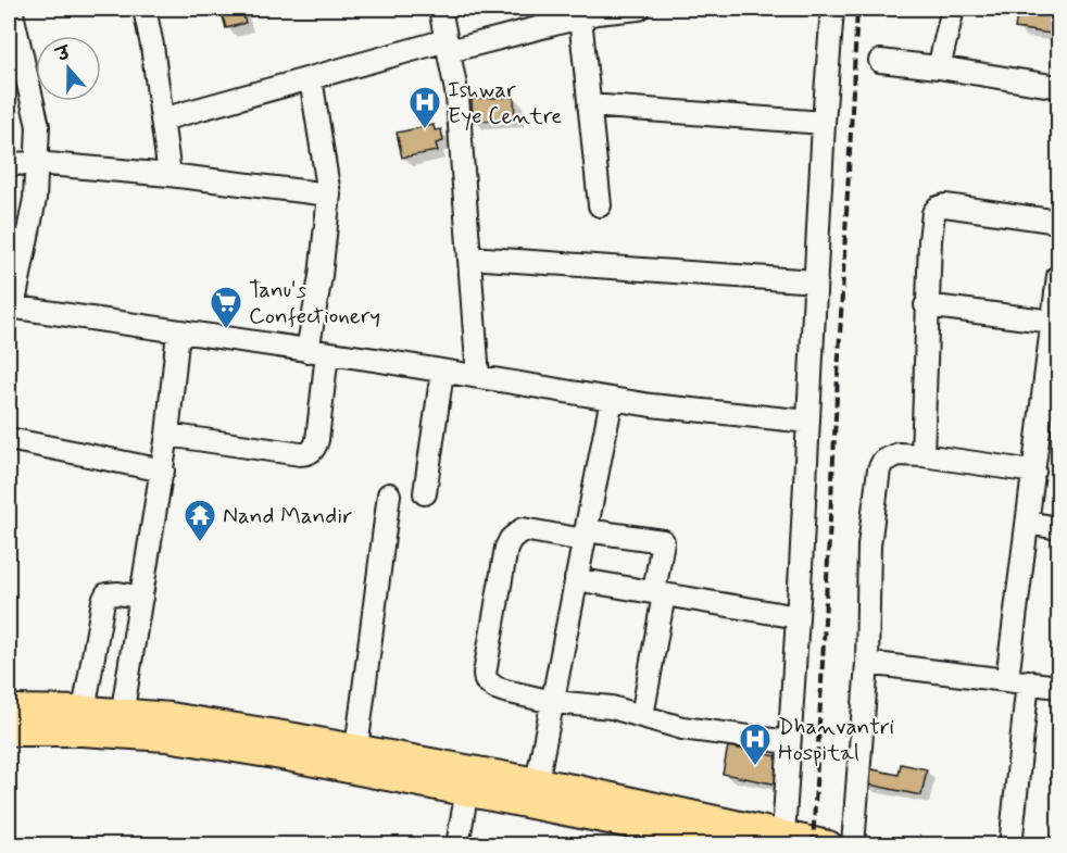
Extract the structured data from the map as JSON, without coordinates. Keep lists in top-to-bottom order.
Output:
{
  "places": {
    "hospital": ["Ishwar Eye Centre", "Dhanvantri Hospital"],
    "supermarket": ["Tanu's Confectionery"],
    "temple": ["Nand Mandir"]
  },
  "north": "top"
}
